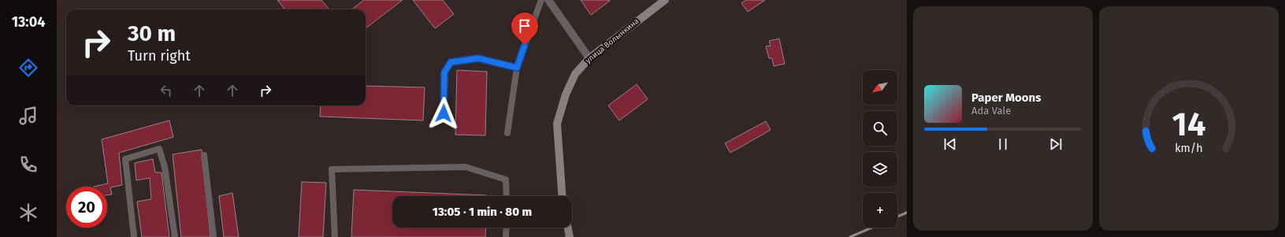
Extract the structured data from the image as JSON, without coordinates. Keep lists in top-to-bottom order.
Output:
{
  "streets": {
    "street": ["улица Волынкина"]
  },
  "north": "bottom left",
  "page": {
    "tabs": "13:04",
    "turn": ["30 m", "Turn right"],
    "map_buttons": "+",
    "song": ["Paper Moons", "Ada Vale"],
    "limit": "20",
    "trip": "13:05 · 1 min · 80 m",
    "gauge": ["14", "km/h"]
  }
}
